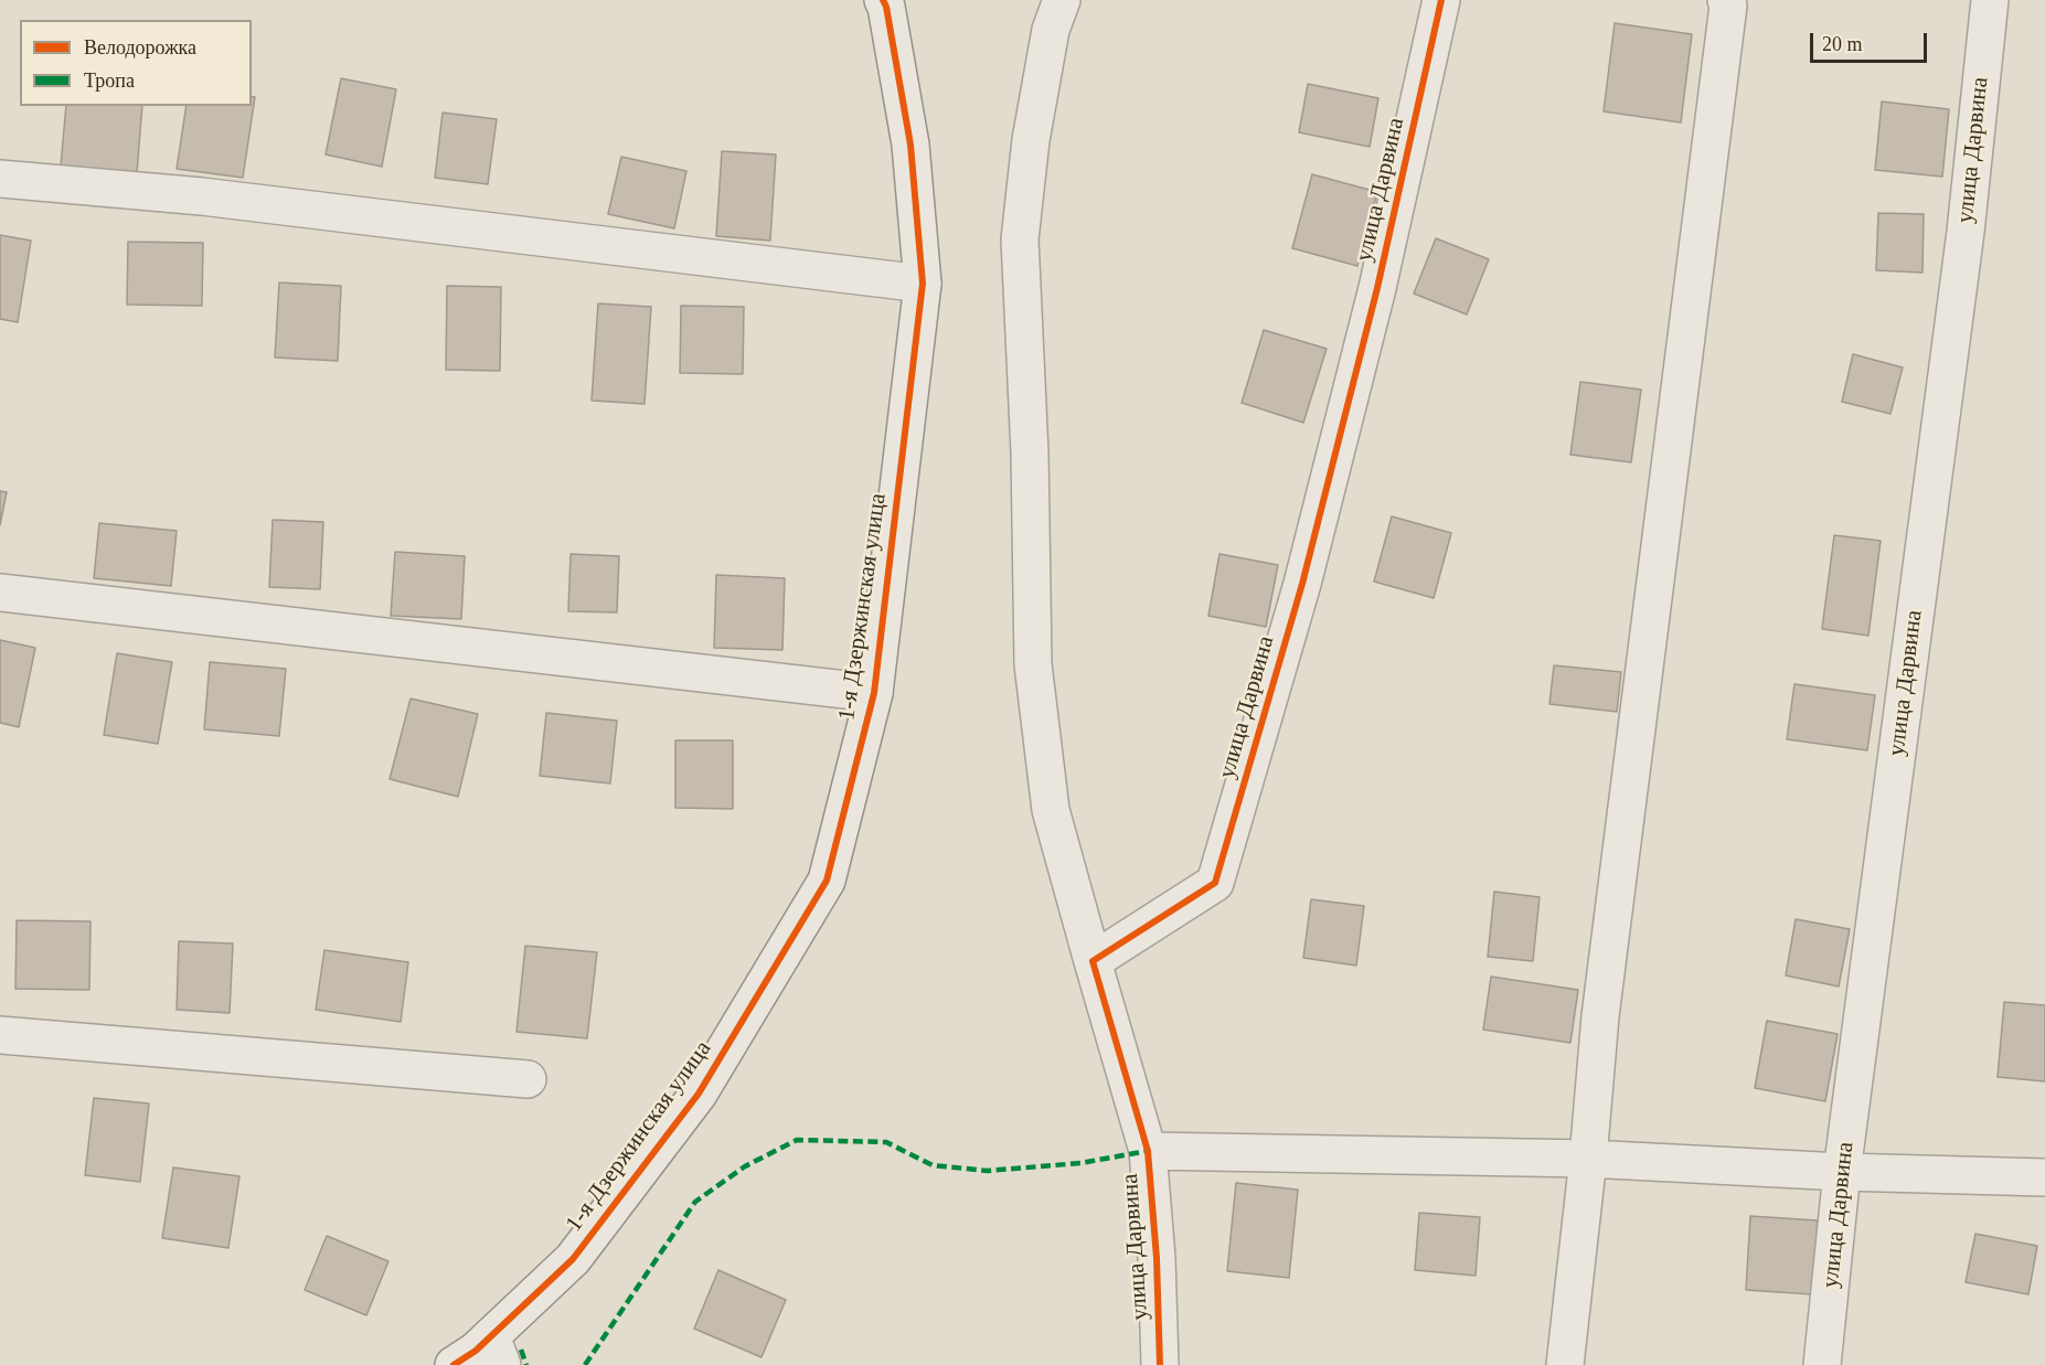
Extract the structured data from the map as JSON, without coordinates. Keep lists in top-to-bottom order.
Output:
{
  "streets": {
    "street": ["улица Дарвина", "1-я Дзержинская улица"]
  },
  "legend": ["Велодорожка", "Тропа"],
  "scale_bar": "20 m"
}
